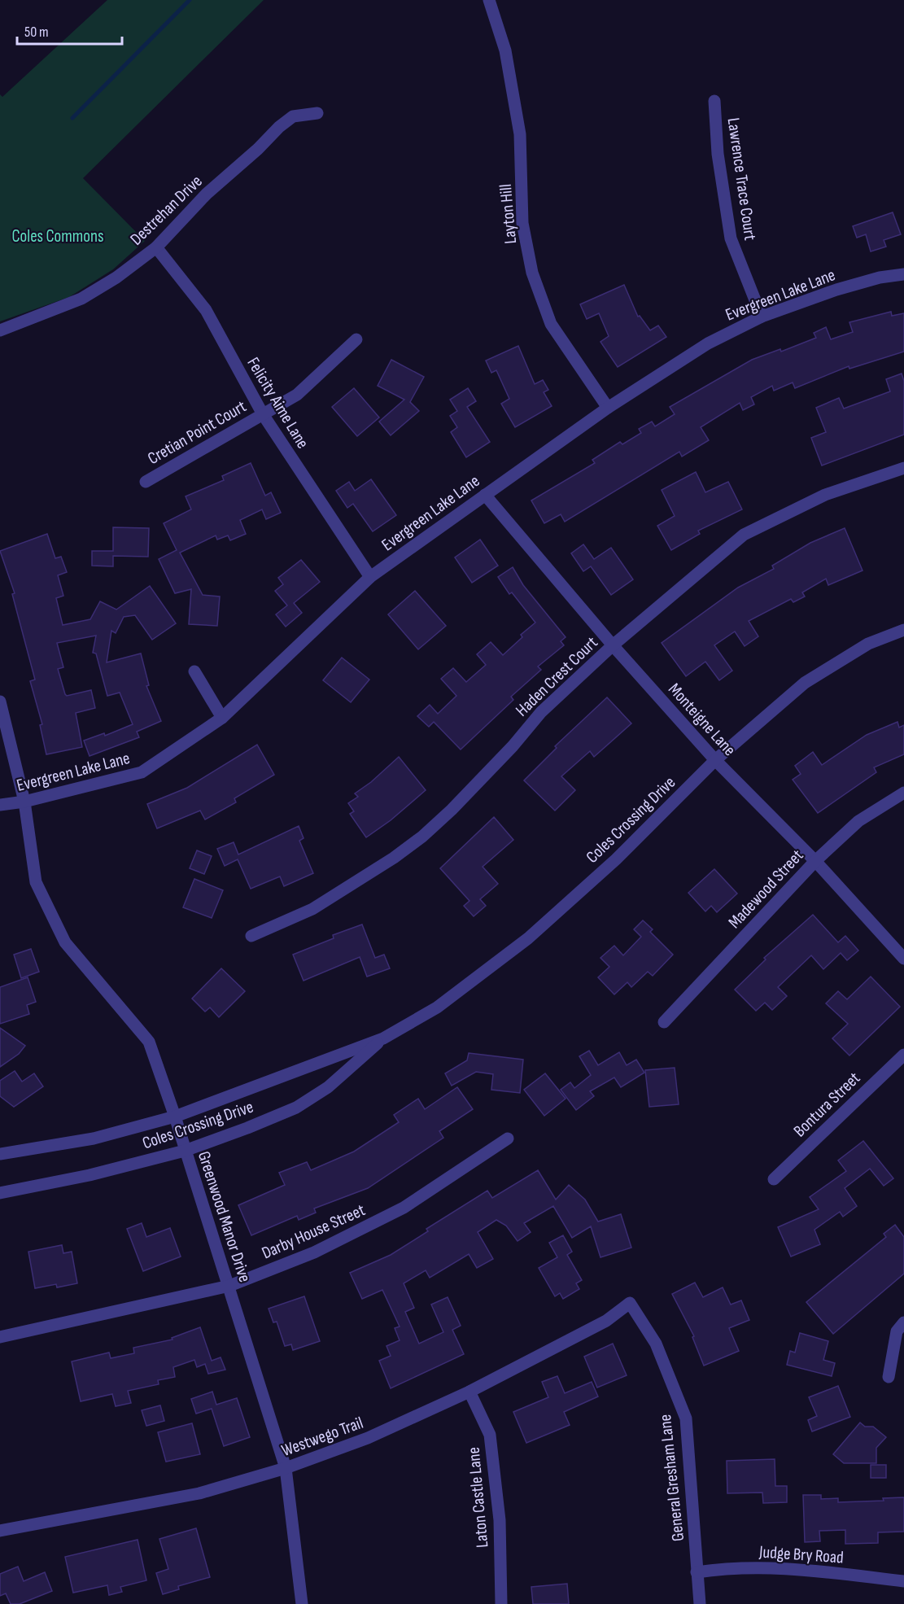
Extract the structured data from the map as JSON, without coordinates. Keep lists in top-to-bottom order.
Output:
{
  "streets": {
    "street": [
      "Lawrence Trace Court",
      "Destrehan Drive",
      "Layton Hill",
      "Evergreen Lake Lane",
      "Felicity Aime Lane",
      "Cretian Point Court",
      "Haden Crest Court",
      "Monteigne Lane",
      "Coles Crossing Drive",
      "Madewood Street",
      "Bontura Street",
      "Greenwood Manor Drive",
      "Darby House Street",
      "Westwego Trail",
      "General Gresham Lane",
      "Laton Castle Lane",
      "Judge Bry Road"
    ]
  },
  "crossings": [
    ["Lawrence Trace Court", "Evergreen Lake Lane"],
    ["Destrehan Drive", "Felicity Aime Lane"],
    ["Layton Hill", "Evergreen Lake Lane"],
    ["Evergreen Lake Lane", "Felicity Aime Lane"],
    ["Evergreen Lake Lane", "Monteigne Lane"],
    ["Evergreen Lake Lane", "Greenwood Manor Drive"],
    ["Felicity Aime Lane", "Cretian Point Court"],
    ["Haden Crest Court", "Monteigne Lane"],
    ["Monteigne Lane", "Coles Crossing Drive"],
    ["Monteigne Lane", "Madewood Street"],
    ["Coles Crossing Drive", "Greenwood Manor Drive"],
    ["Greenwood Manor Drive", "Darby House Street"],
    ["Greenwood Manor Drive", "Westwego Trail"],
    ["Westwego Trail", "General Gresham Lane"],
    ["Westwego Trail", "Laton Castle Lane"],
    ["General Gresham Lane", "Judge Bry Road"]
  ],
  "parks": ["Coles Commons"],
  "scale_bar": "50 m"
}
